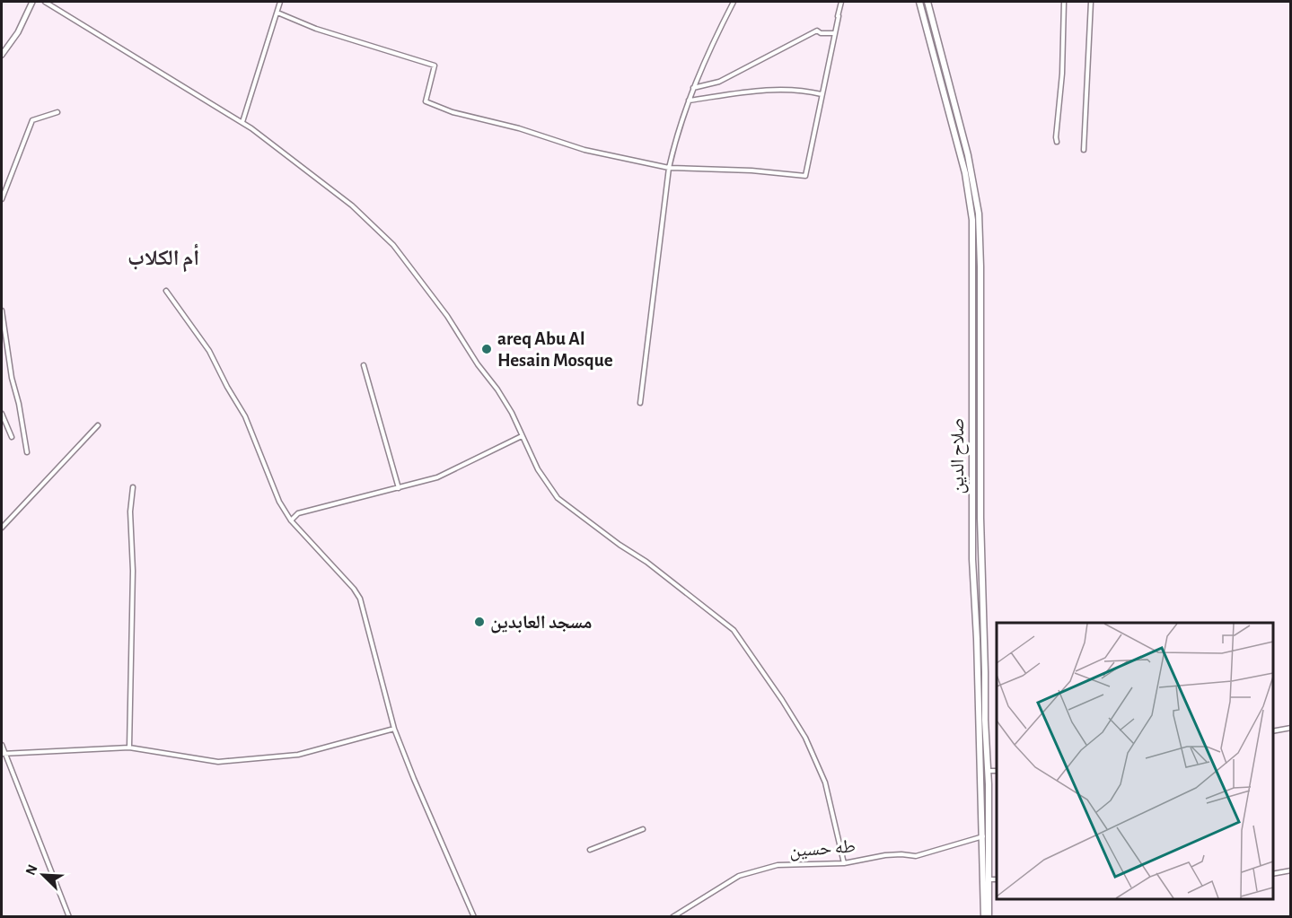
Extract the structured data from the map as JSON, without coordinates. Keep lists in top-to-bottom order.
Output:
{
  "streets": {
    "highway": ["صلاح الدين"],
    "street": ["طه حسين"]
  },
  "crossings": [
    ["صلاح الدين", "طه حسين"]
  ],
  "districts": ["أم الكلاب"],
  "places": ["areq Abu Al Hesain Mosque", "مسجد العابدين"],
  "north": "top left"
}
